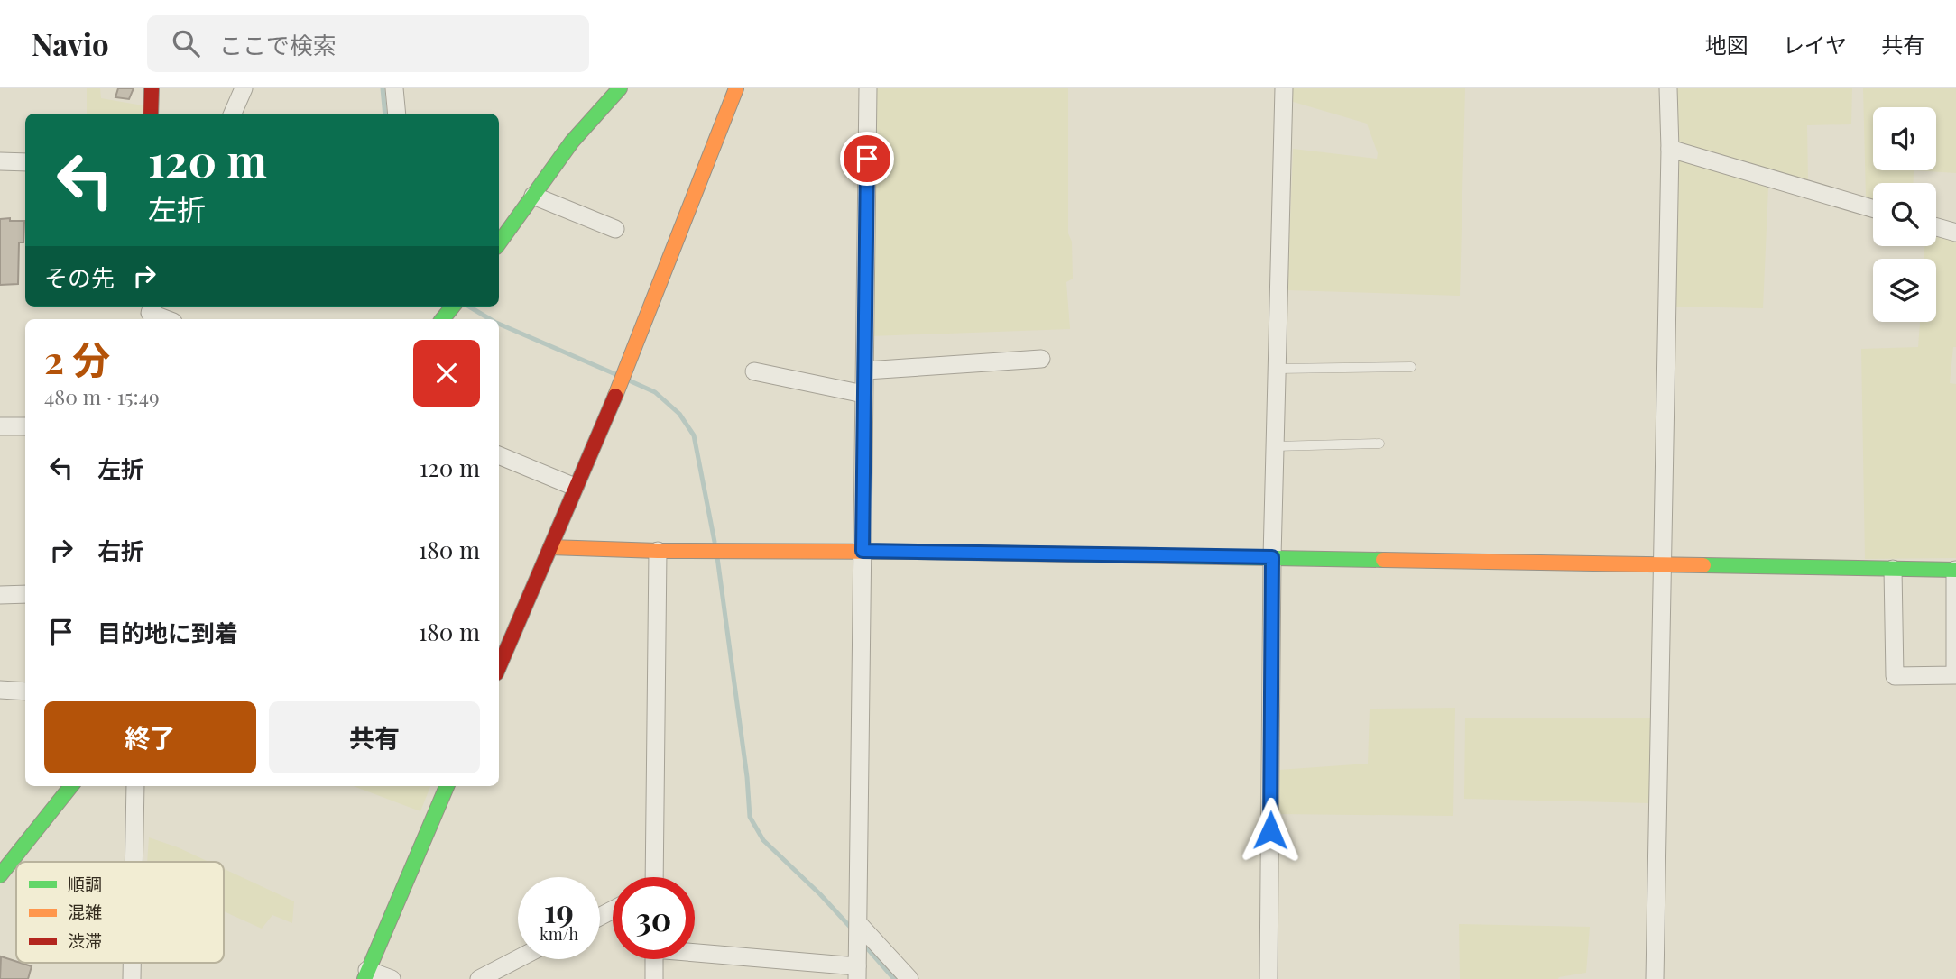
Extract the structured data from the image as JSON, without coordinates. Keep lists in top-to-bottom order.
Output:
{
  "legend": ["順調", "混雑", "渋滞"],
  "page": {
    "header": "Navio",
    "search": "ここで検索",
    "nav": ["地図", "レイヤ", "共有"],
    "turn": ["120 m", "左折"],
    "then": "その先",
    "heading": ["2 分", "480 m · 15:49"],
    "list": [
      {
        "name": "左折",
        "value": "120 m"
      },
      {
        "name": "右折",
        "value": "180 m"
      },
      {
        "name": "目的地に到着",
        "value": "180 m"
      }
    ],
    "buttons": ["終了", "共有"],
    "speed": "19 km/h",
    "limit": "30"
  }
}
